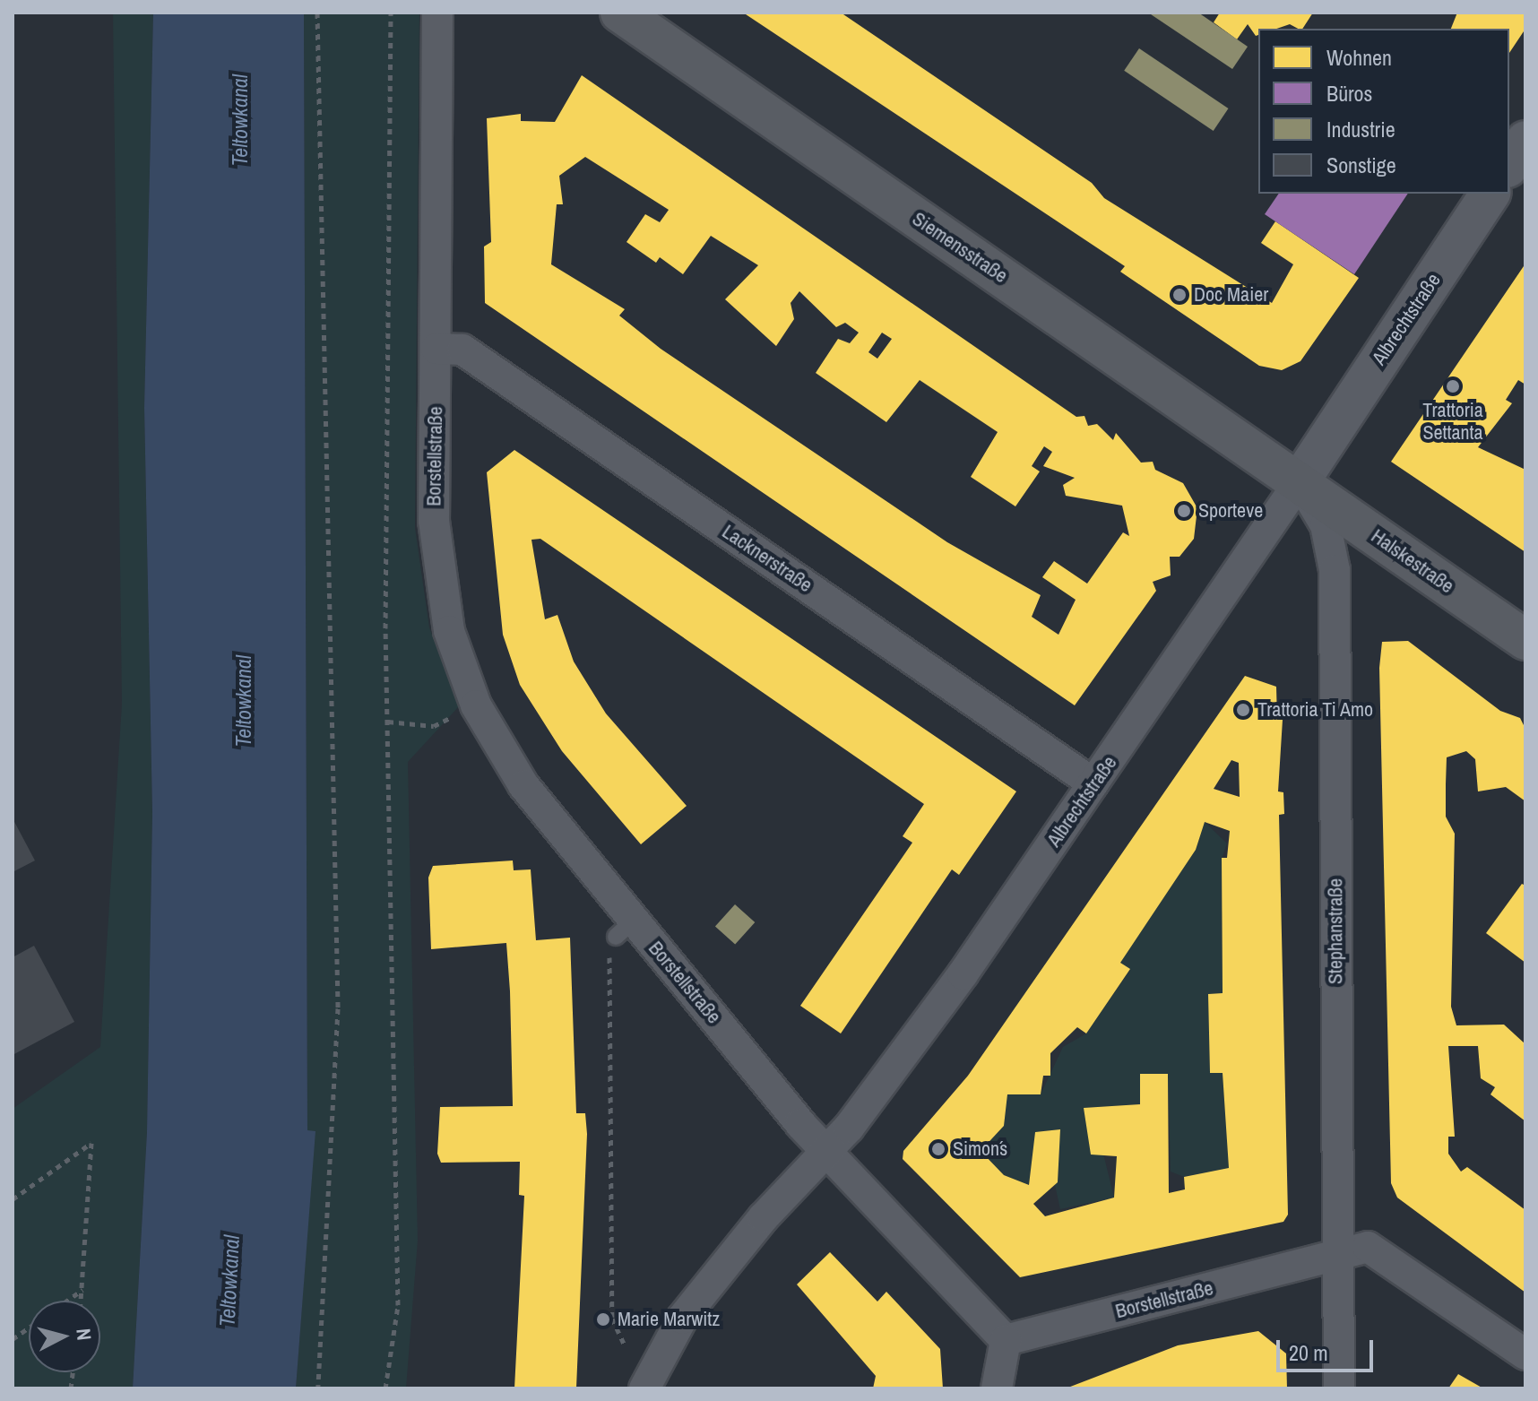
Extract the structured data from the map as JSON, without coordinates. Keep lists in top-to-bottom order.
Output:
{
  "streets": {
    "main road": ["Siemensstraße", "Halskestraße"],
    "street": [
      "Albrechtstraße",
      "Borstellstraße",
      "Lacknerstraße",
      "Stephanstraße"
    ]
  },
  "crossings": [
    ["Siemensstraße", "Albrechtstraße"],
    ["Siemensstraße", "Halskestraße"],
    ["Siemensstraße", "Stephanstraße"],
    ["Albrechtstraße", "Borstellstraße"],
    ["Albrechtstraße", "Lacknerstraße"],
    ["Albrechtstraße", "Halskestraße"],
    ["Albrechtstraße", "Stephanstraße"],
    ["Borstellstraße", "Lacknerstraße"],
    ["Borstellstraße", "Stephanstraße"],
    ["Halskestraße", "Stephanstraße"]
  ],
  "water": ["Teltowkanal"],
  "places": [
    "Doc Maier",
    "Trattoria Settanta",
    "Sporteve",
    "Trattoria Ti Amo",
    "Simon´s",
    "Marie Marwitz"
  ],
  "legend": [
    "Wohnen",
    "Büros",
    "Industrie",
    "Sonstige"
  ],
  "scale_bar": "20 m",
  "north": "right"
}
